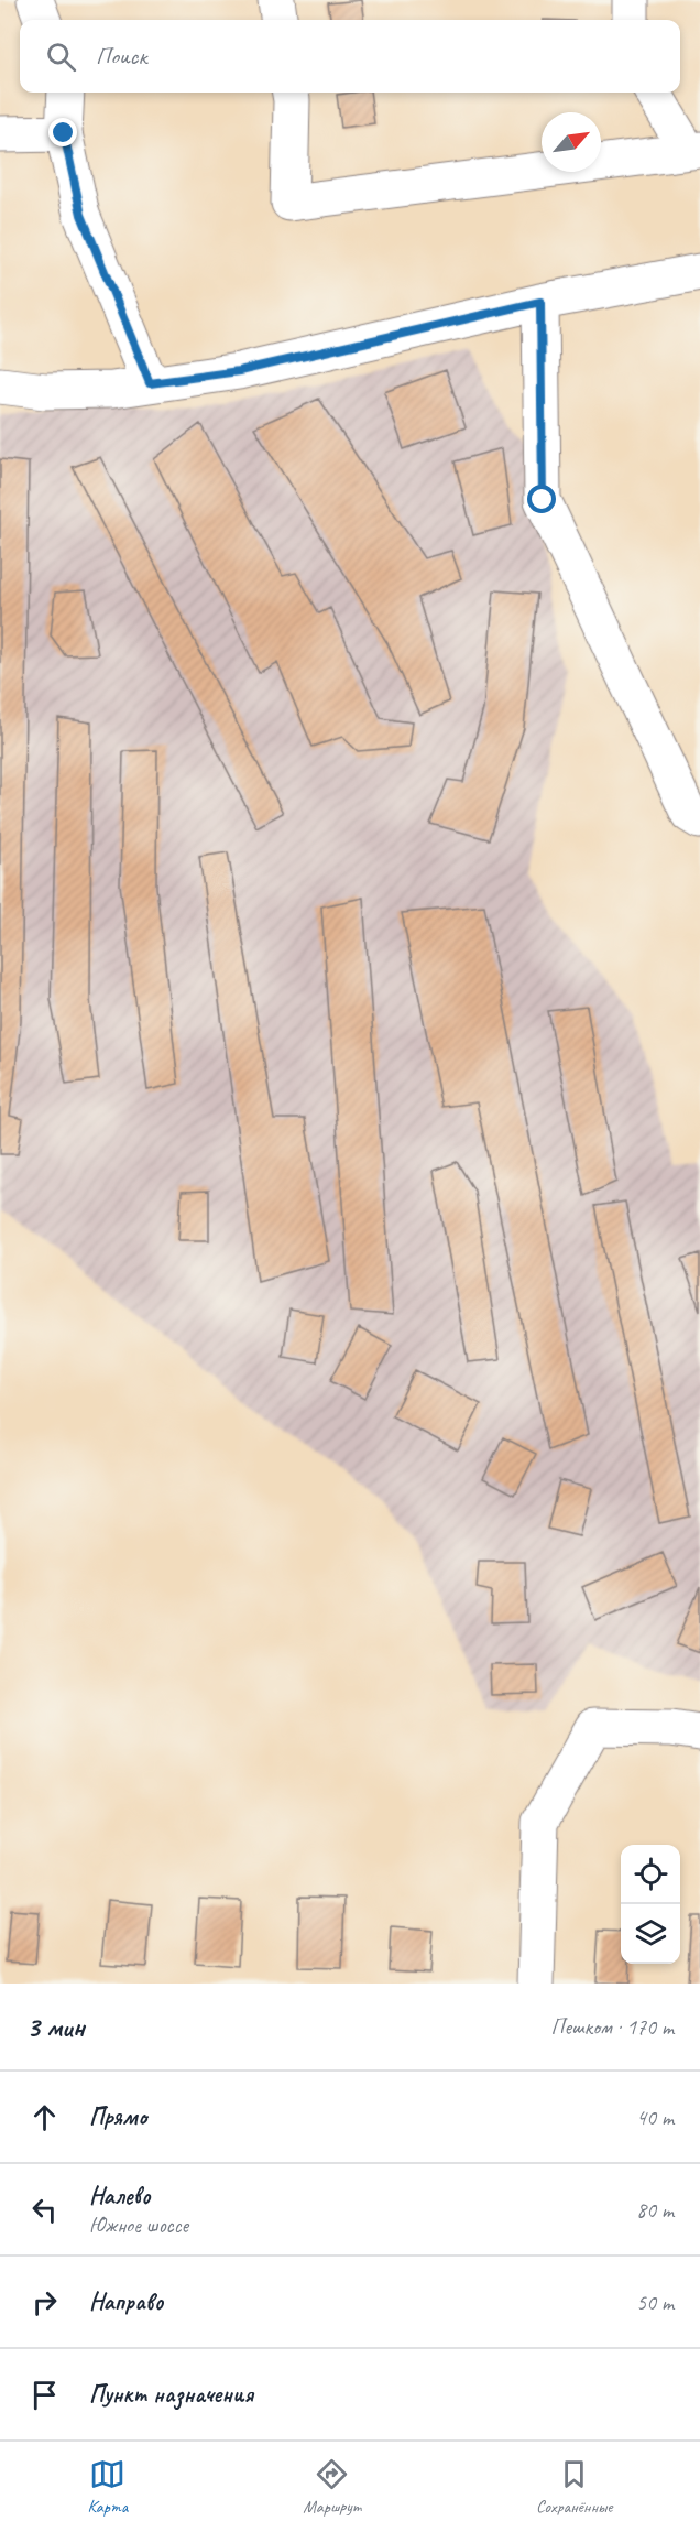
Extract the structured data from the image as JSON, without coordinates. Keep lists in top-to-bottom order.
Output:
{
  "north": "top right",
  "page": {
    "search": "Поиск",
    "heading": ["3 мин", "Пешком · 170 m"],
    "list": [
      ["Прямо", "40 m"],
      ["Налево", "Южное шоссе", "80 m"],
      ["Направо", "50 m"],
      "Пункт назначения"
    ],
    "nav": ["Карта", "Маршрут", "Сохранённые"]
  }
}
